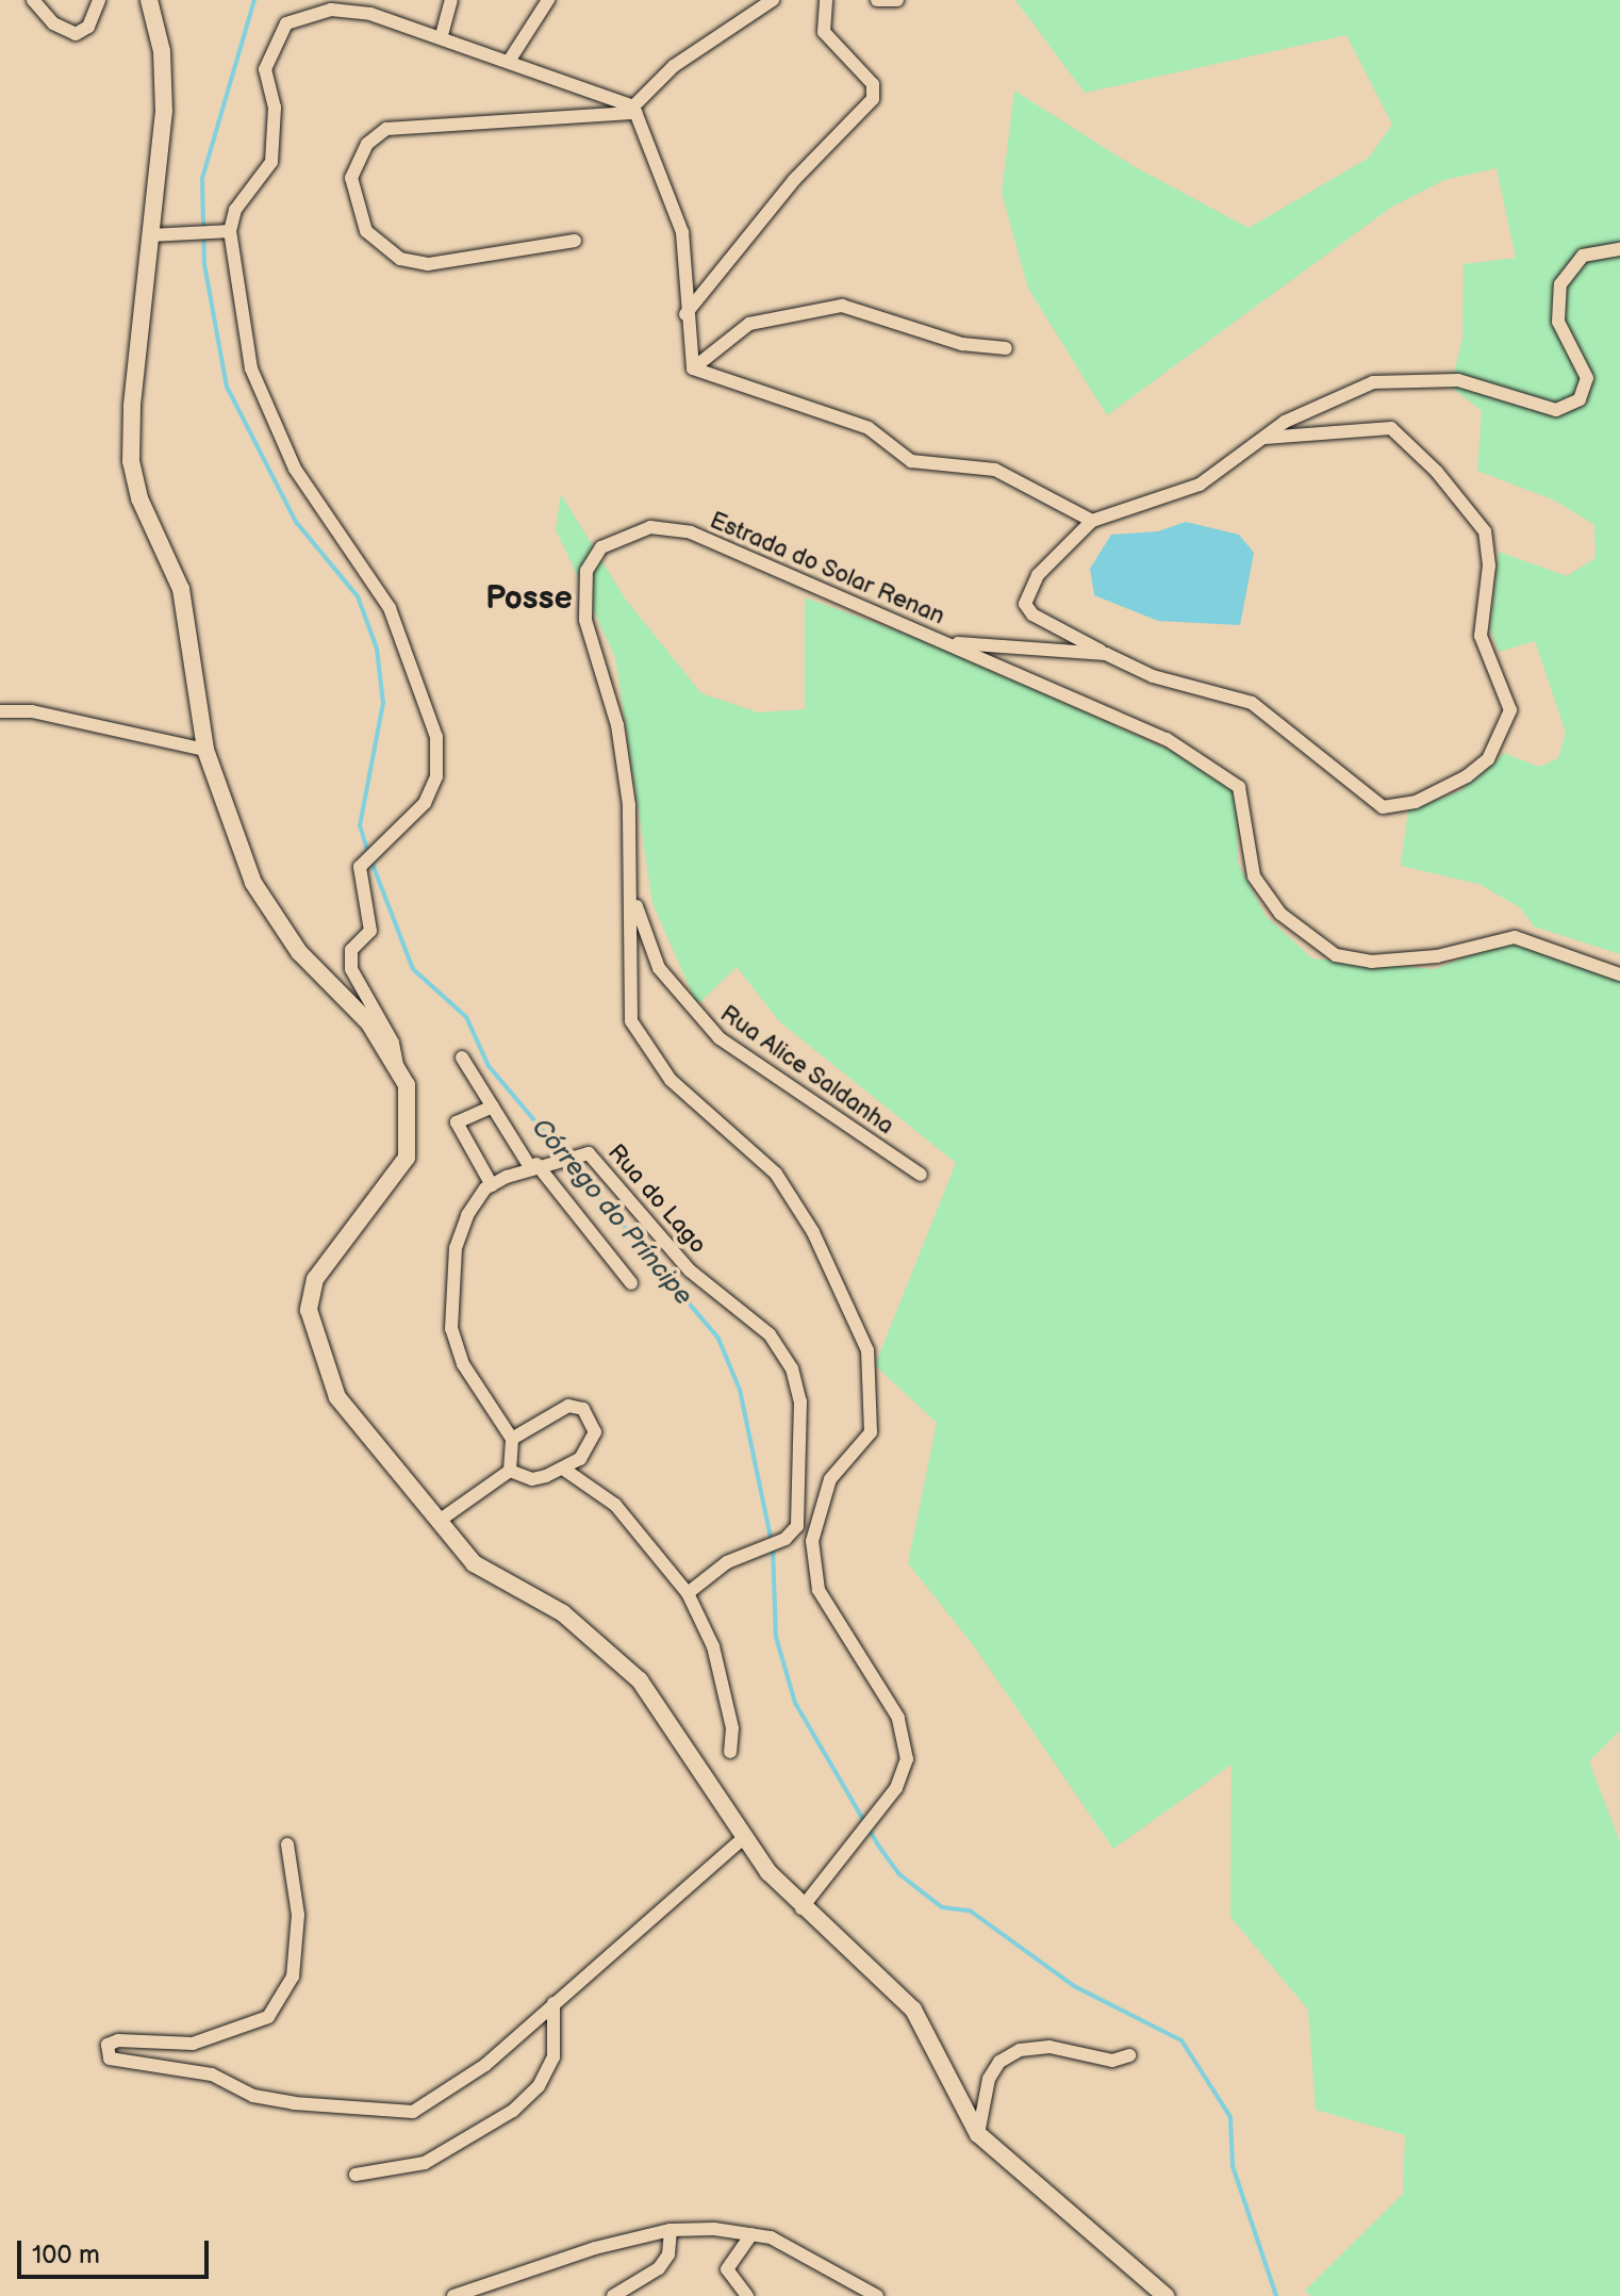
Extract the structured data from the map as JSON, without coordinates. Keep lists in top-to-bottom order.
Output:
{
  "streets": {
    "street": ["Estrada do Solar Renan", "Rua Alice Saldanha", "Rua do Lago"]
  },
  "crossings": [
    ["Estrada do Solar Renan", "Rua Alice Saldanha"]
  ],
  "districts": ["Posse"],
  "water": ["Córrego do Príncipe"],
  "scale_bar": "100 m"
}
